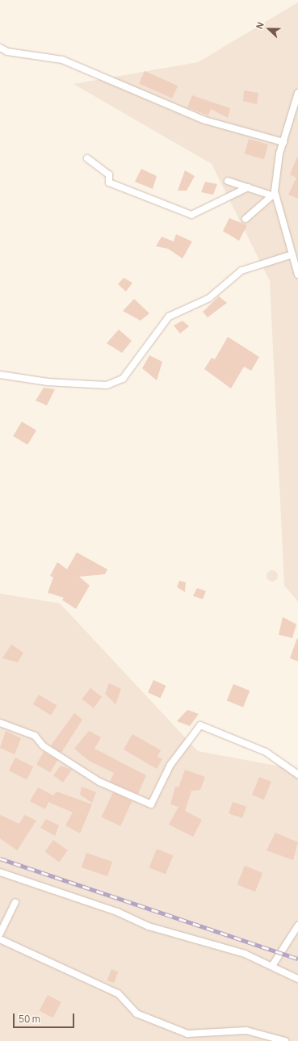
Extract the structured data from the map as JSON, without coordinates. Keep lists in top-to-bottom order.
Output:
{
  "scale_bar": "50 m",
  "north": "left"
}
